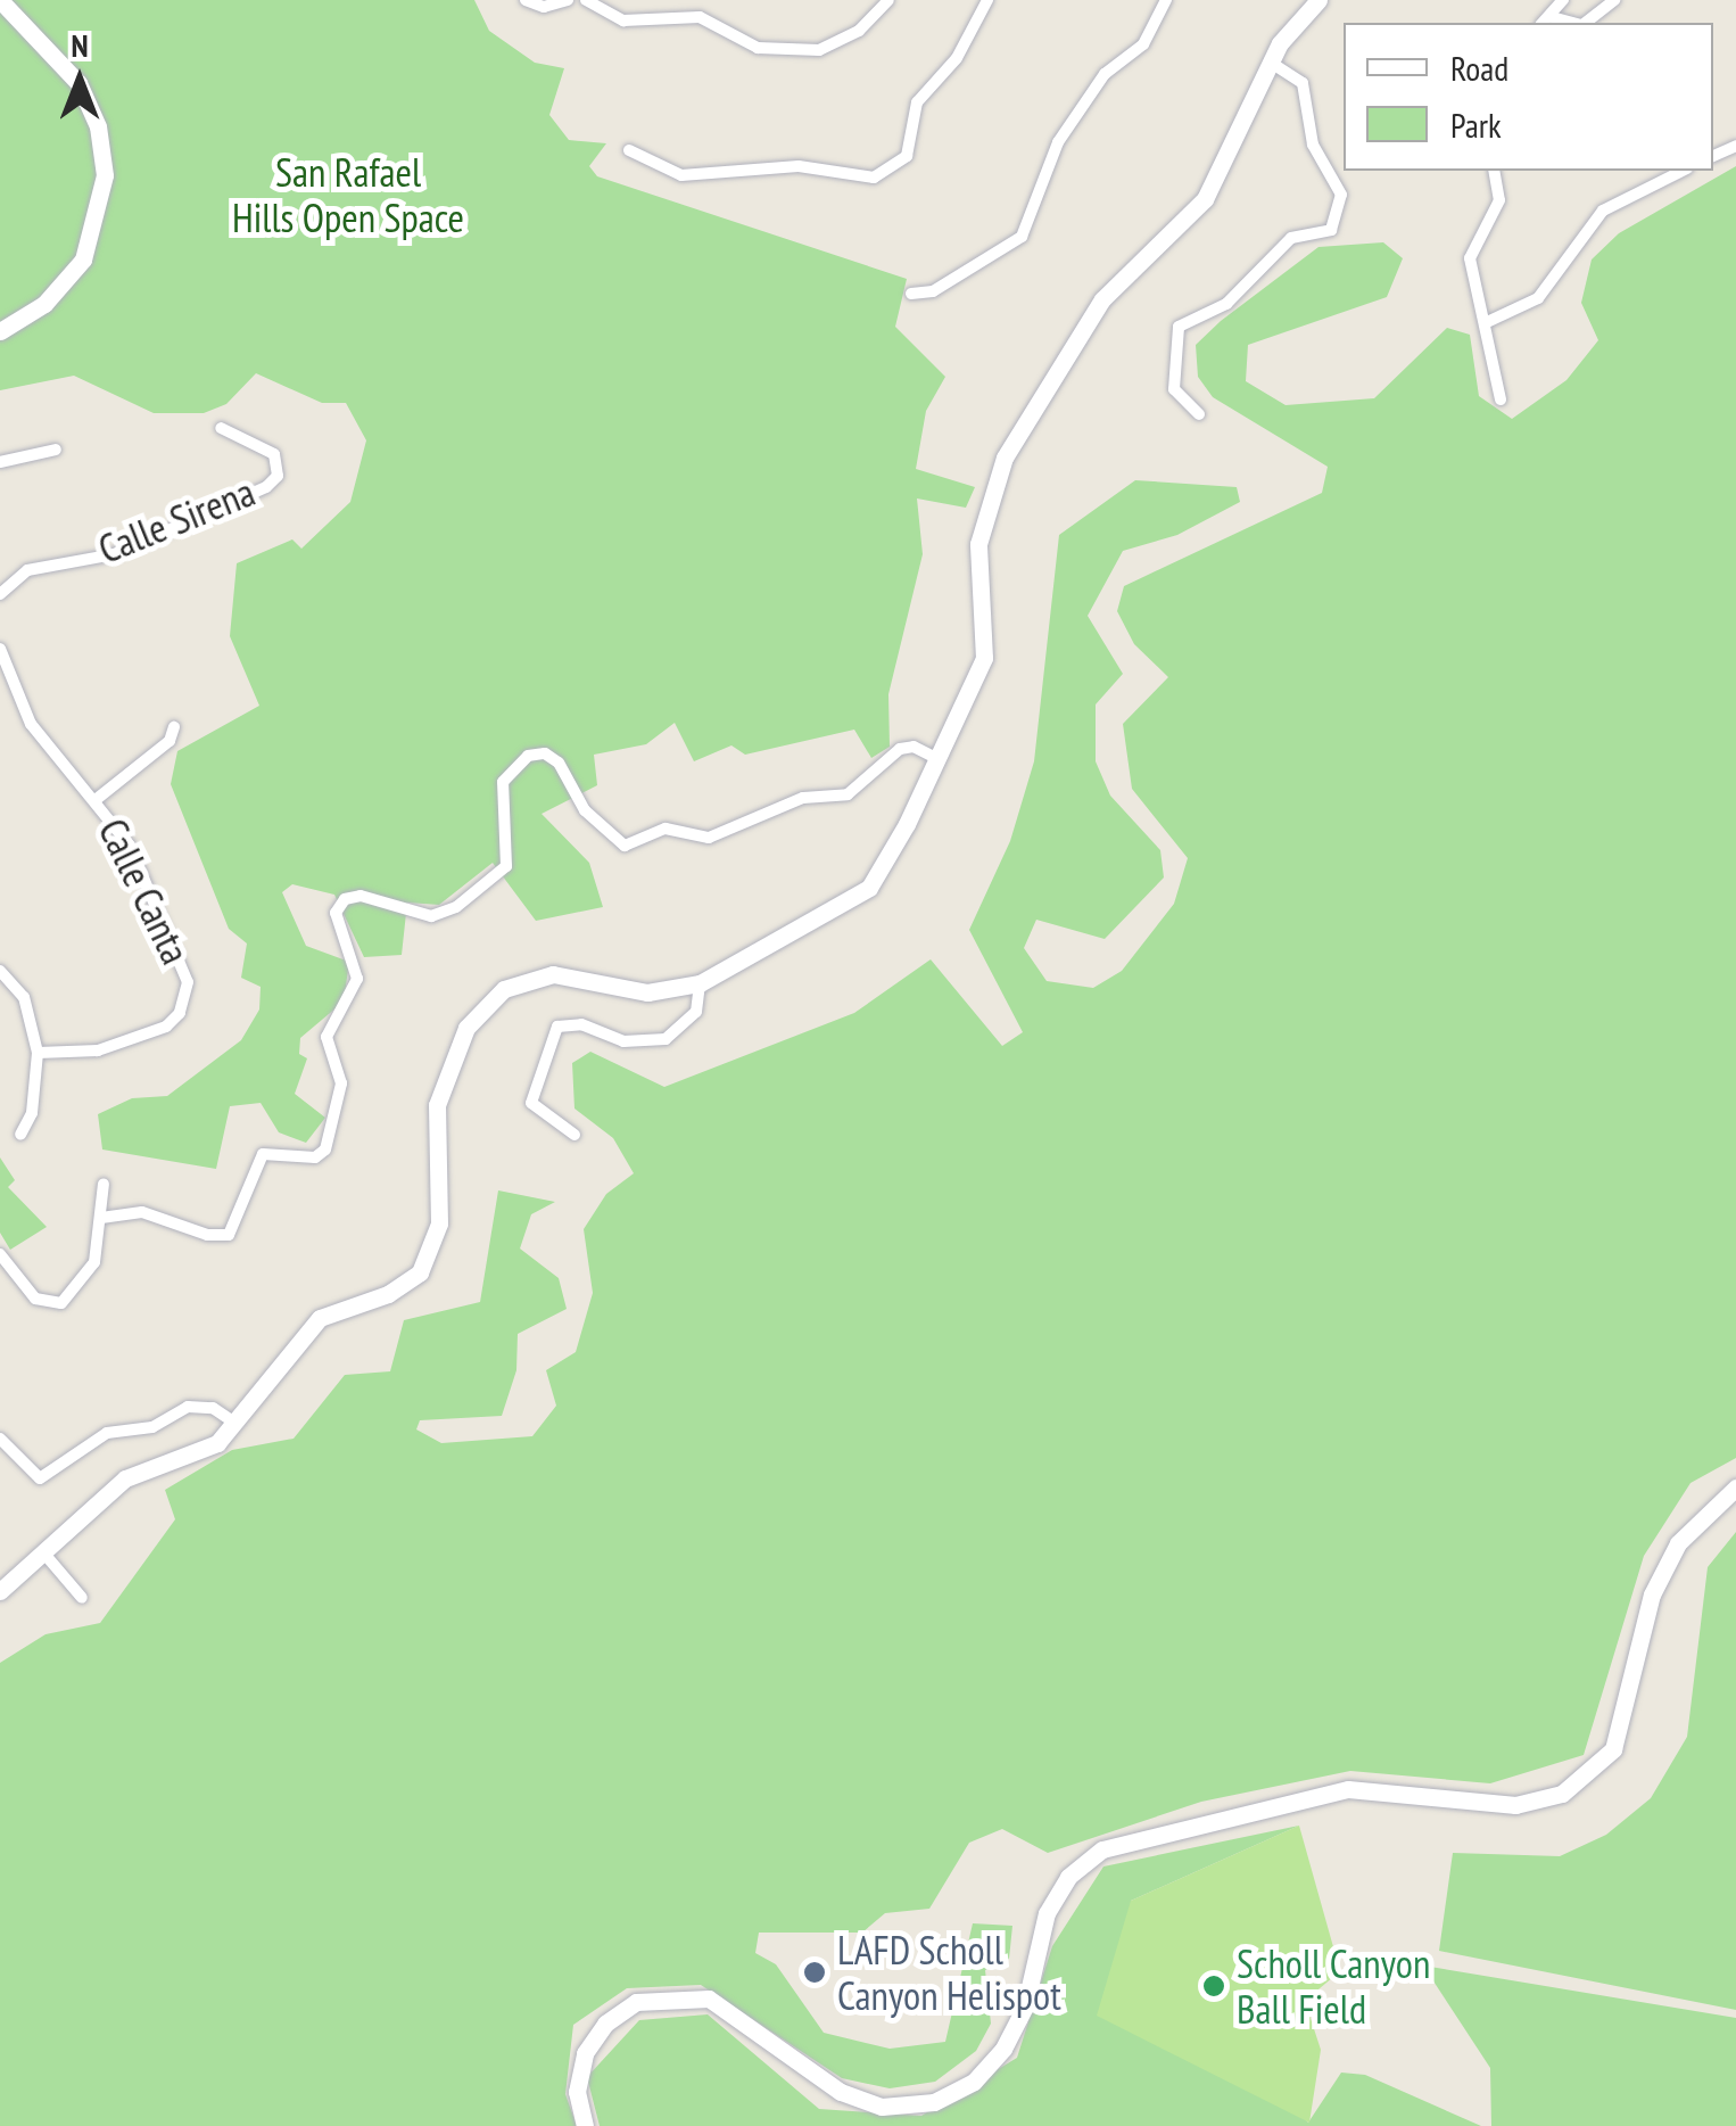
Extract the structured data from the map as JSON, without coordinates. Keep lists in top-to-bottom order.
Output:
{
  "streets": {
    "street": ["Calle Sirena", "Calle Canta"]
  },
  "parks": ["San Rafael Hills Open Space"],
  "places": ["LAFD Scholl Canyon Helispot", "Scholl Canyon Ball Field"],
  "legend": ["Road", "Park"],
  "north": "top"
}
